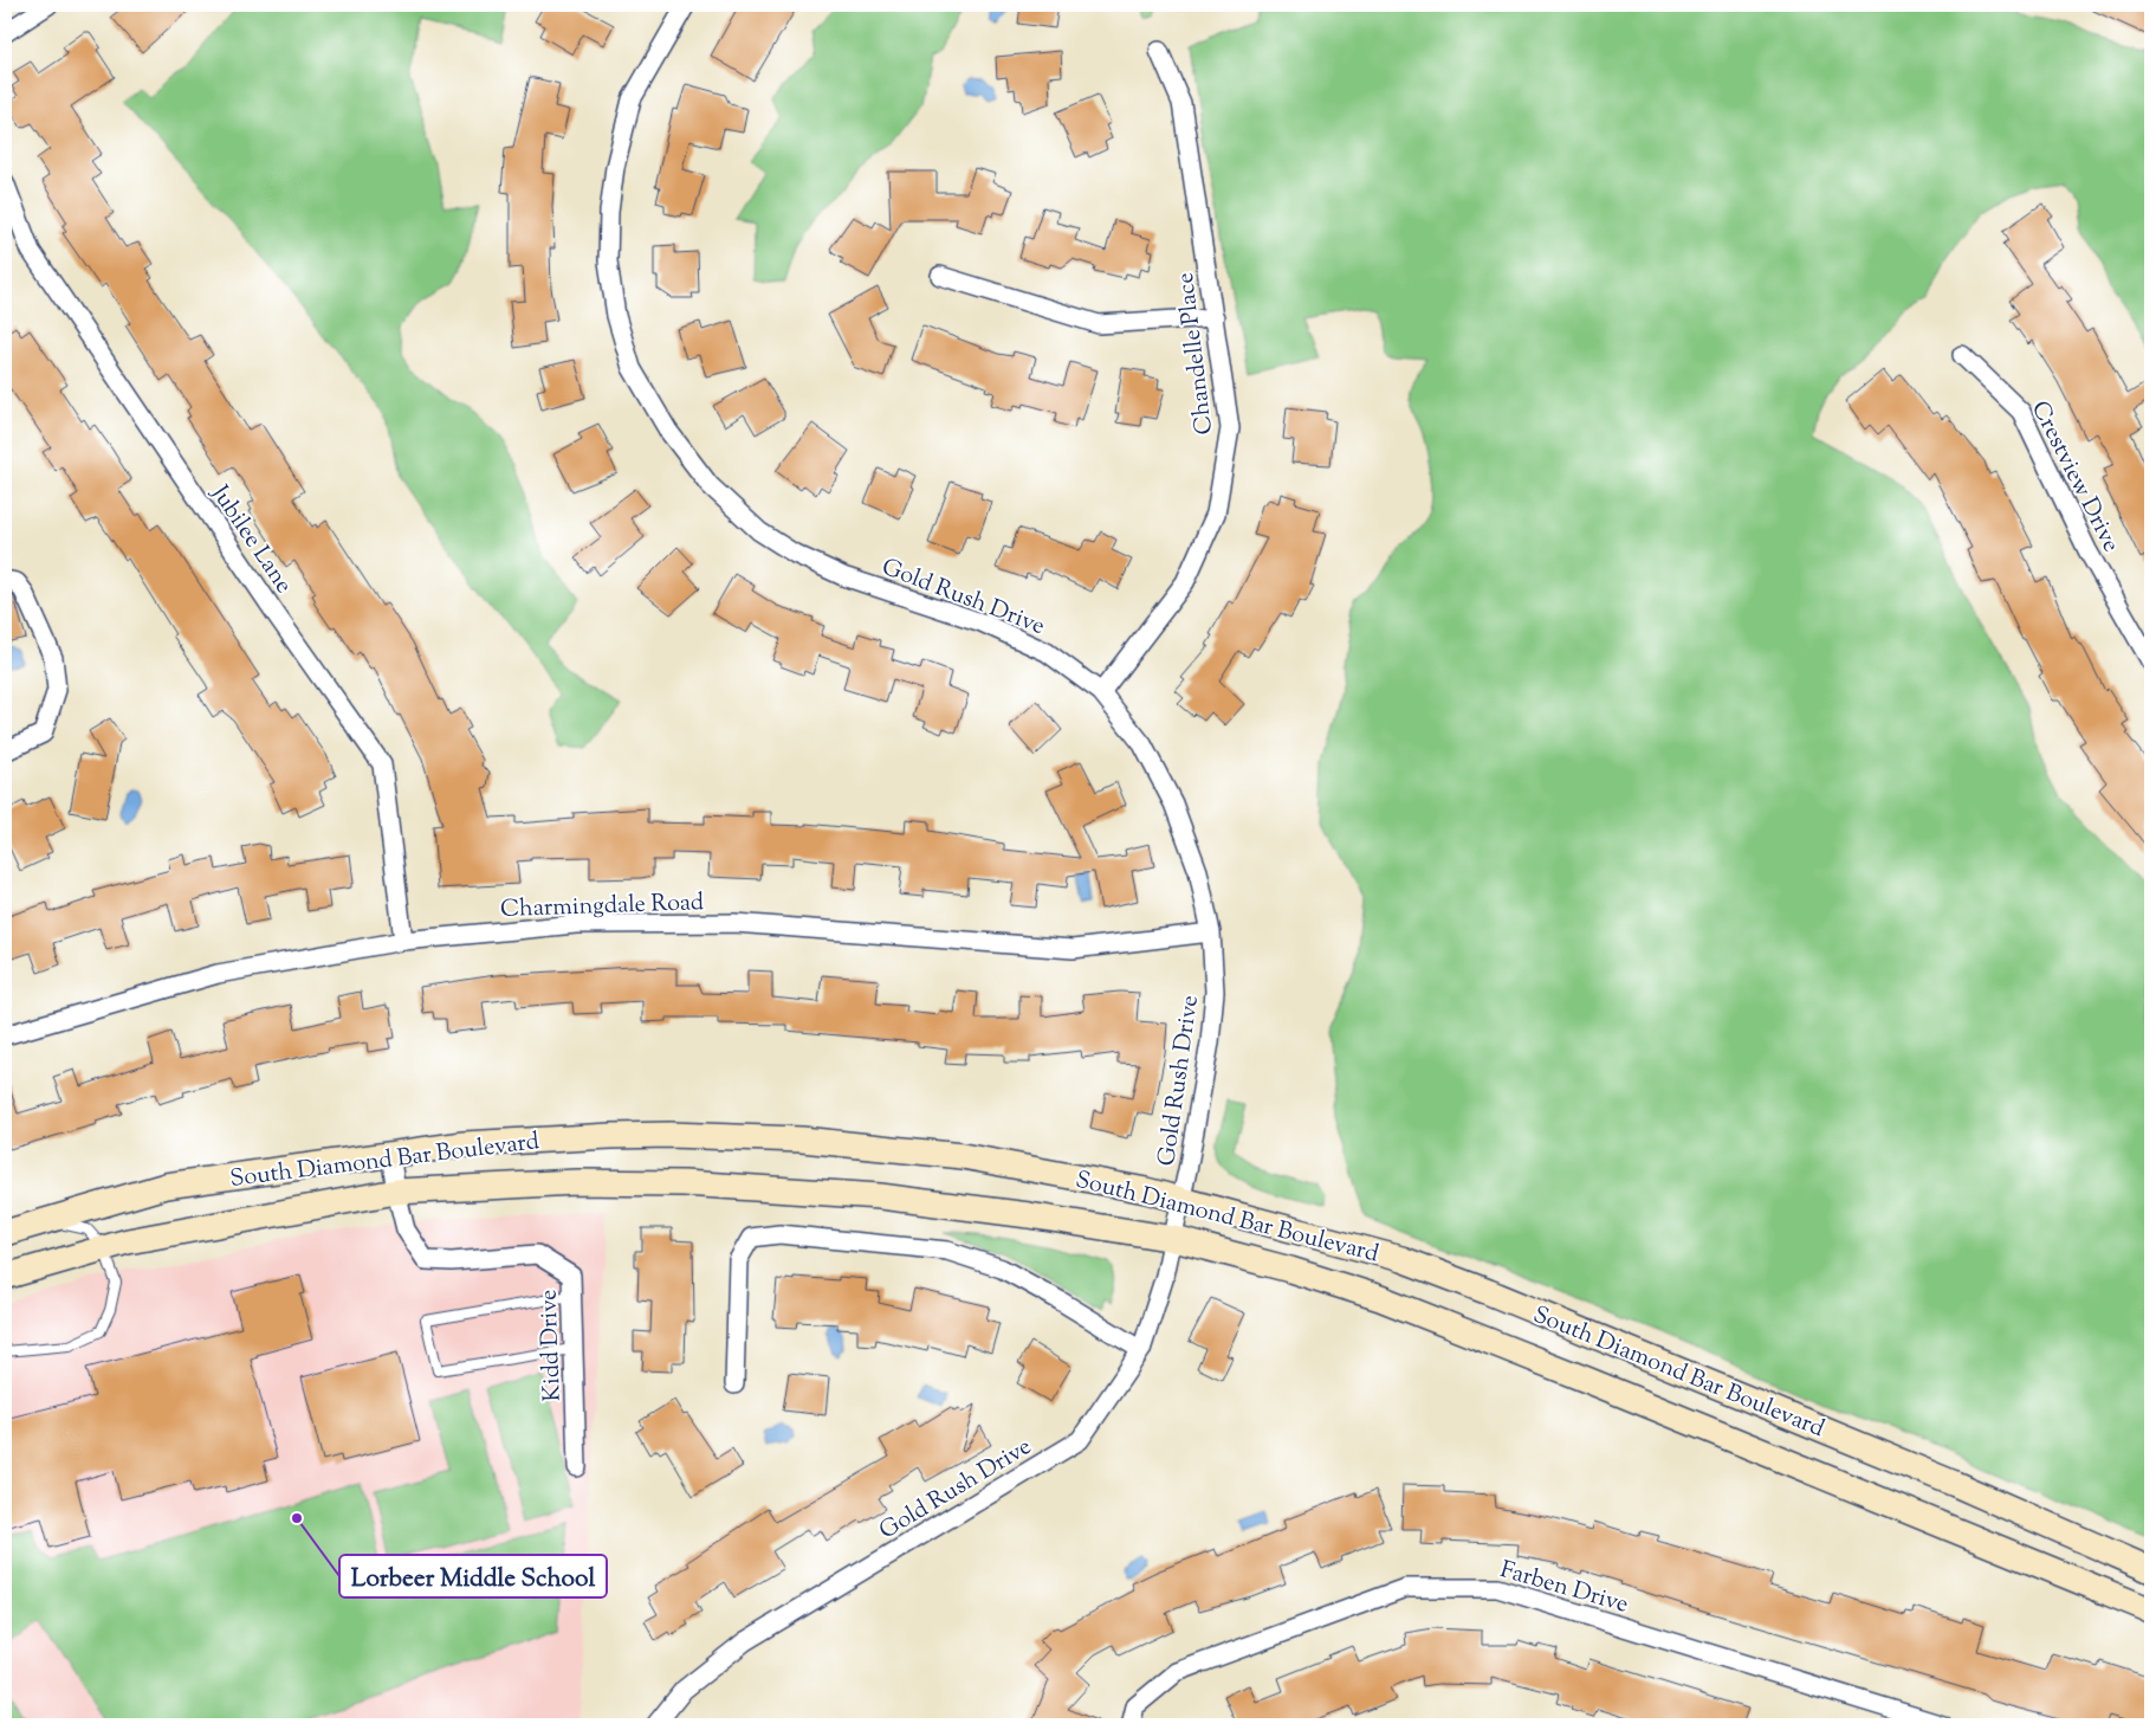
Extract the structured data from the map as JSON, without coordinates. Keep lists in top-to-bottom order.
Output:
{
  "streets": {
    "main road": ["South Diamond Bar Boulevard"],
    "street": [
      "Chandelle Place",
      "Crestview Drive",
      "Jubilee Lane",
      "Gold Rush Drive",
      "Charmingdale Road",
      "Kidd Drive",
      "Farben Drive"
    ]
  },
  "crossings": [
    ["Chandelle Place", "Gold Rush Drive"],
    ["Jubilee Lane", "Charmingdale Road"],
    ["Gold Rush Drive", "Charmingdale Road"],
    ["Gold Rush Drive", "South Diamond Bar Boulevard"],
    ["South Diamond Bar Boulevard", "Kidd Drive"]
  ],
  "places": ["Lorbeer Middle School"]
}
